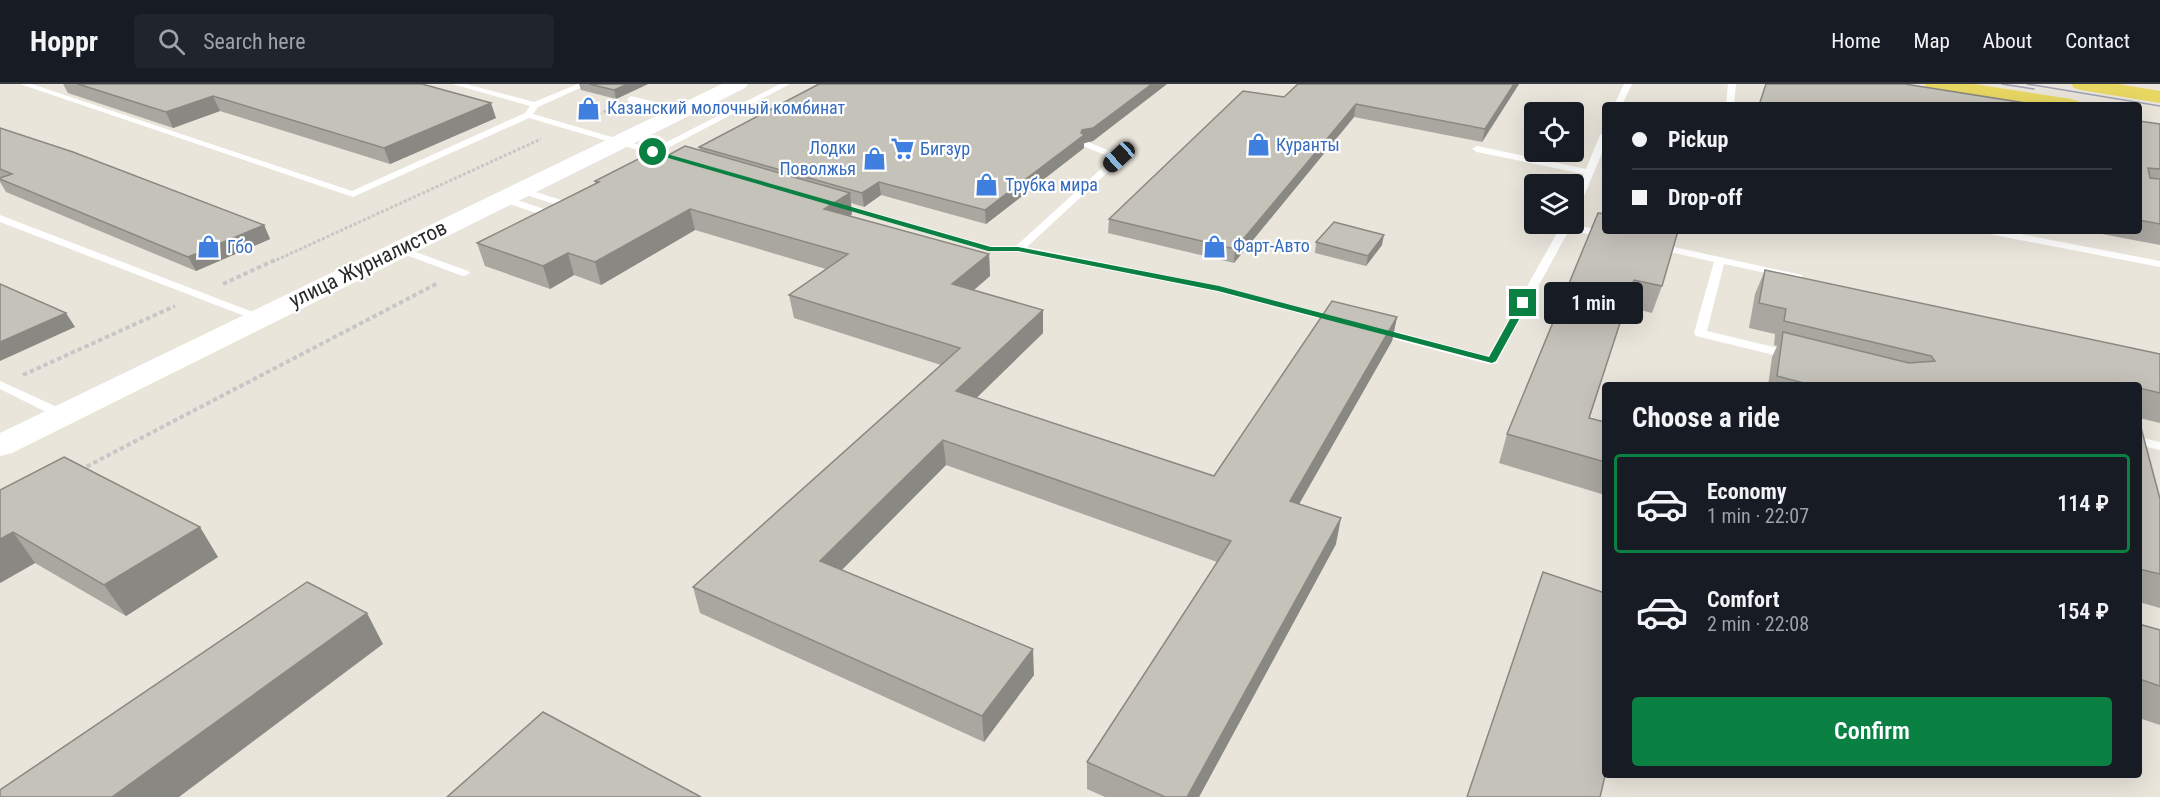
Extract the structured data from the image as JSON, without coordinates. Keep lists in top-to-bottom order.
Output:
{
  "streets": {
    "street": ["улица Журналистов"]
  },
  "places": {
    "shop": [
      "Казанский молочный комбинат",
      "Куранты",
      "Лодки Поволжья",
      "Трубка мира",
      "Фарт-Авто",
      "Гбо"
    ],
    "supermarket": ["Бигзур"]
  },
  "page": {
    "header": "Hoppr",
    "search": "Search here",
    "nav": [
      "Home",
      "Map",
      "About",
      "Contact"
    ],
    "banner": ["Pickup", "Drop-off"],
    "bubble": "1 min",
    "heading": "Choose a ride",
    "list": [
      {
        "name": "Economy",
        "note": "1 min · 22:07",
        "value": "114 ₽"
      },
      {
        "name": "Comfort",
        "note": "2 min · 22:08",
        "value": "154 ₽"
      }
    ],
    "buttons": "Confirm"
  }
}
